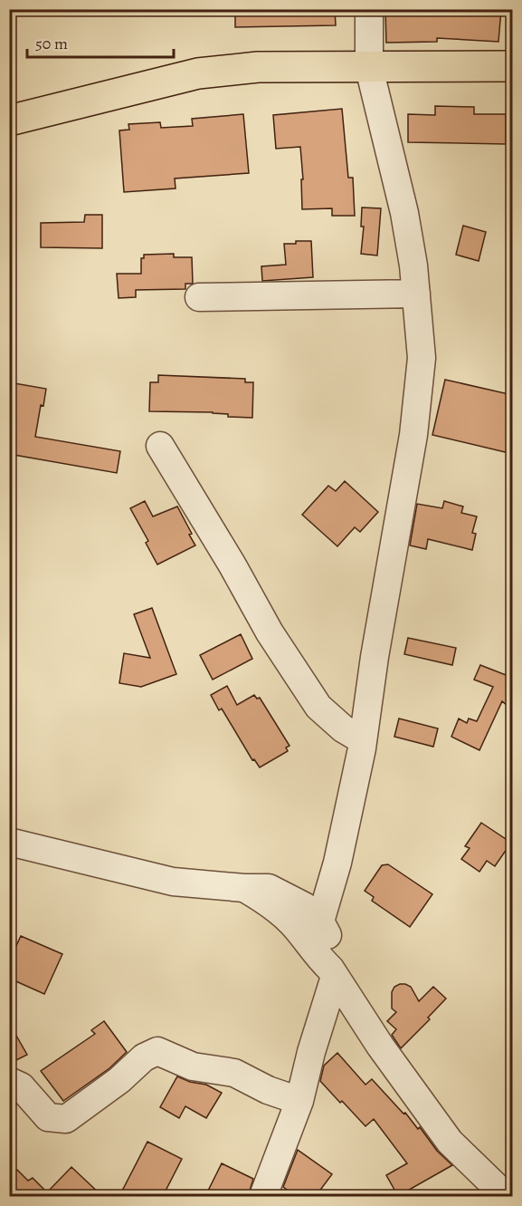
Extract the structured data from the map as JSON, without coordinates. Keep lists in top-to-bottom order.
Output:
{
  "scale_bar": "50 m"
}
